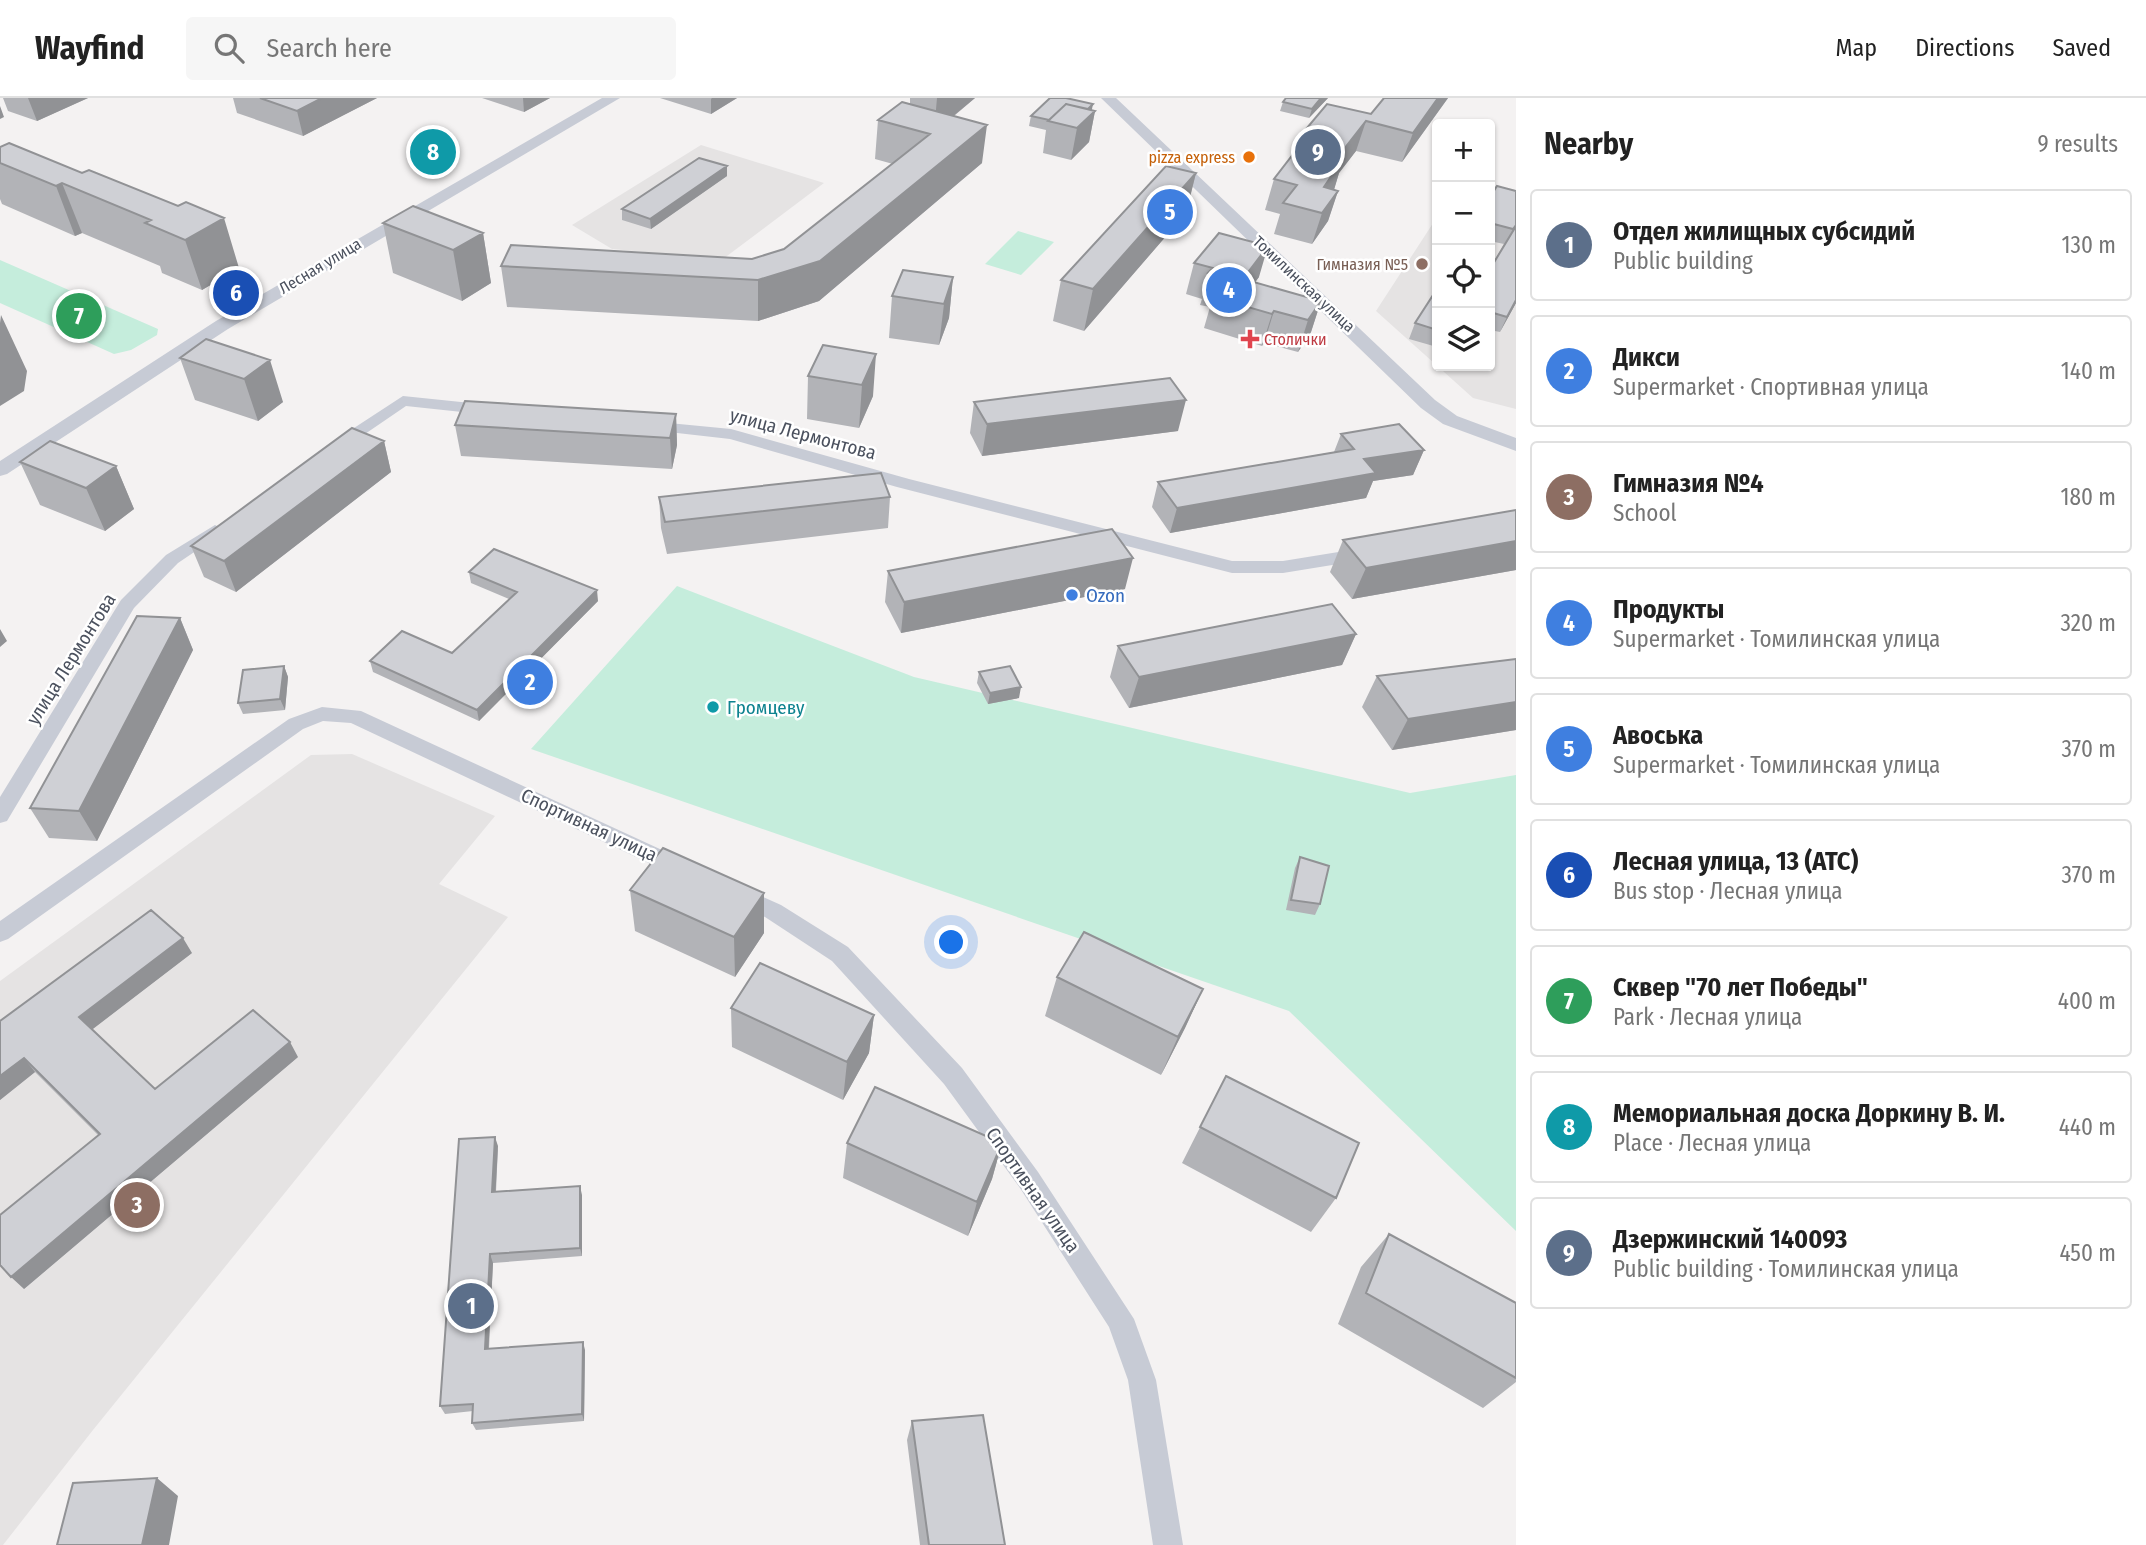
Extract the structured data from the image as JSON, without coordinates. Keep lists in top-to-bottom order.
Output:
{
  "streets": {
    "street": [
      "Лесная улица",
      "Томилинская улица",
      "улица Лермонтова",
      "Спортивная улица"
    ]
  },
  "places": {
    "other": [
      "pizza express",
      "Гимназия №5",
      "Ozon",
      "Громцеву"
    ],
    "health": ["Столички"]
  },
  "page": {
    "header": "Wayfind",
    "search": "Search here",
    "nav": ["Map", "Directions", "Saved"],
    "heading": ["Nearby", "9 results"],
    "map_buttons": ["+", "−"],
    "pins": [
      "8",
      "9",
      "5",
      "4",
      "6",
      "7",
      "2",
      "3",
      "1"
    ],
    "list": [
      {
        "mark": "1",
        "name": "Отдел жилищных субсидий",
        "note": "Public building",
        "value": "130 m"
      },
      {
        "mark": "2",
        "name": "Дикси",
        "note": "Supermarket · Спортивная улица",
        "value": "140 m"
      },
      {
        "mark": "3",
        "name": "Гимназия №4",
        "note": "School",
        "value": "180 m"
      },
      {
        "mark": "4",
        "name": "Продукты",
        "note": "Supermarket · Томилинская улица",
        "value": "320 m"
      },
      {
        "mark": "5",
        "name": "Авоська",
        "note": "Supermarket · Томилинская улица",
        "value": "370 m"
      },
      {
        "mark": "6",
        "name": "Лесная улица, 13 (АТС)",
        "note": "Bus stop · Лесная улица",
        "value": "370 m"
      },
      {
        "mark": "7",
        "name": "Сквер \"70 лет Победы\"",
        "note": "Park · Лесная улица",
        "value": "400 m"
      },
      {
        "mark": "8",
        "name": "Мемориальная доска Доркину В. И.",
        "note": "Place · Лесная улица",
        "value": "440 m"
      },
      {
        "mark": "9",
        "name": "Дзержинский 140093",
        "note": "Public building · Томилинская улица",
        "value": "450 m"
      }
    ]
  }
}
